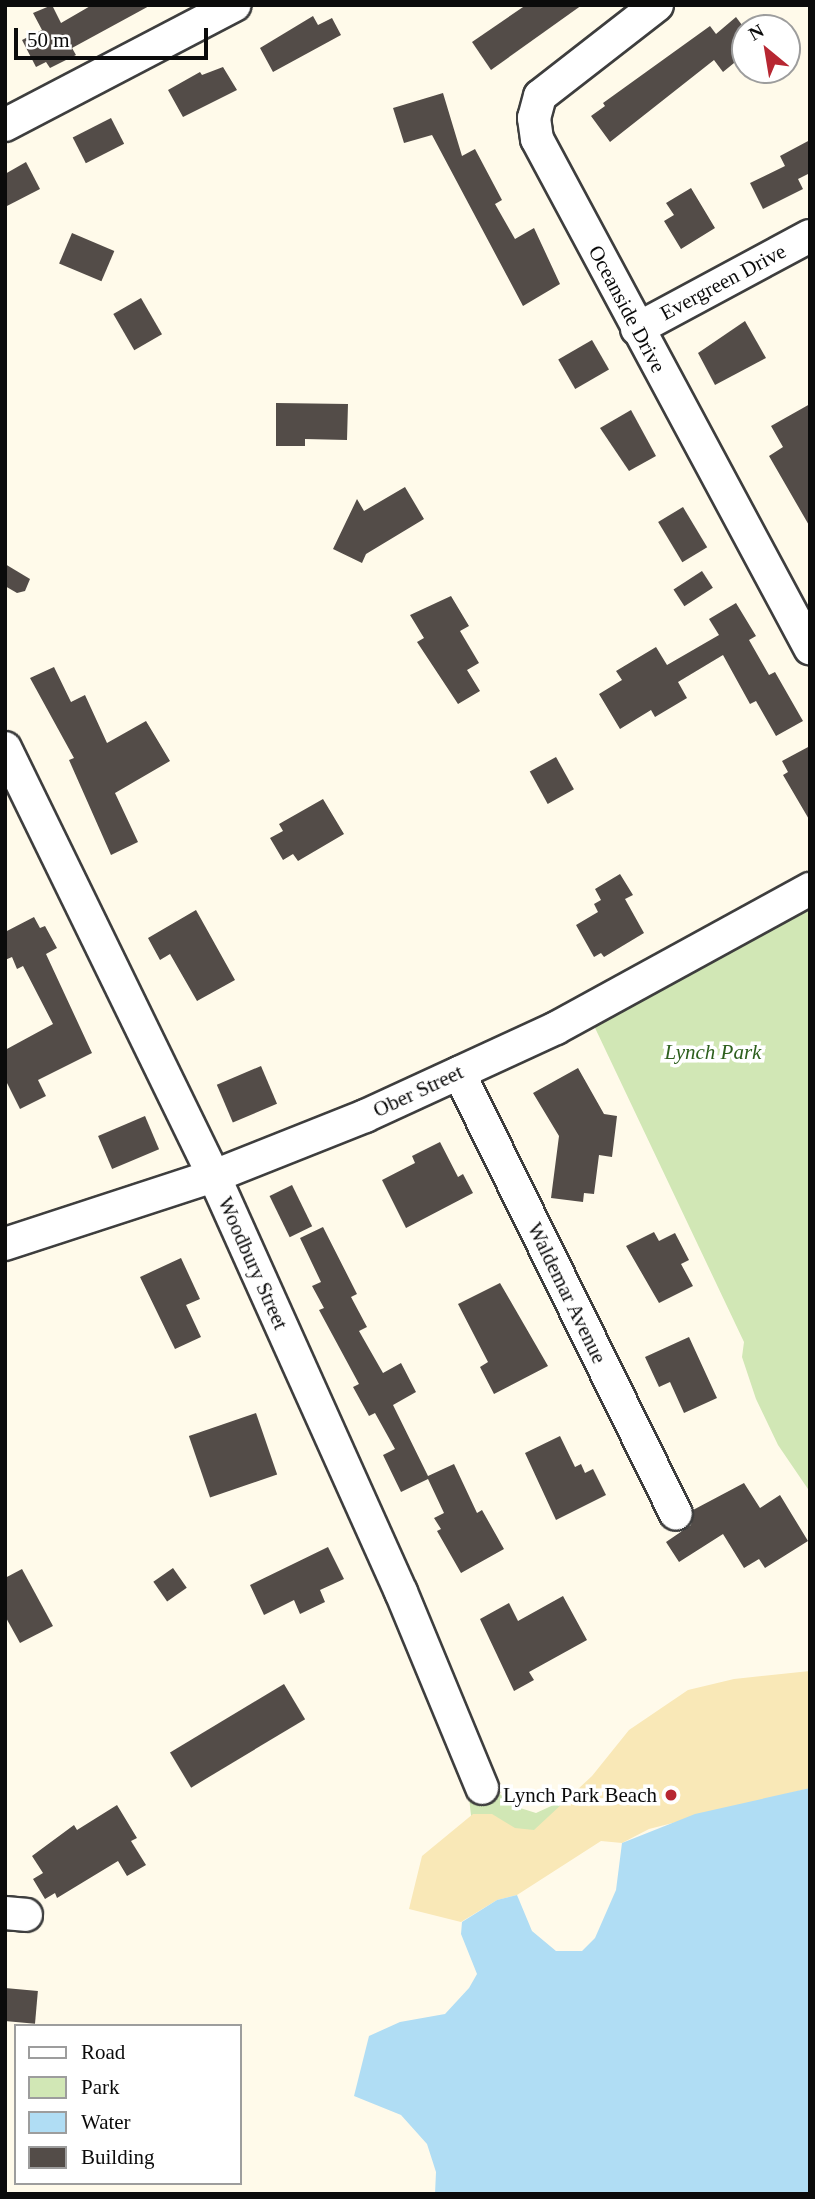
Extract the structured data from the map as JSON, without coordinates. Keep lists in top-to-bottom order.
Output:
{
  "streets": {
    "street": [
      "Evergreen Drive",
      "Oceanside Drive",
      "Ober Street",
      "Woodbury Street",
      "Waldemar Avenue"
    ]
  },
  "crossings": [
    ["Evergreen Drive", "Oceanside Drive"],
    ["Ober Street", "Woodbury Street"],
    ["Ober Street", "Waldemar Avenue"]
  ],
  "parks": ["Lynch Park"],
  "places": ["Lynch Park Beach"],
  "legend": [
    "Road",
    "Park",
    "Water",
    "Building"
  ],
  "scale_bar": "50 m",
  "north": "top left"
}
